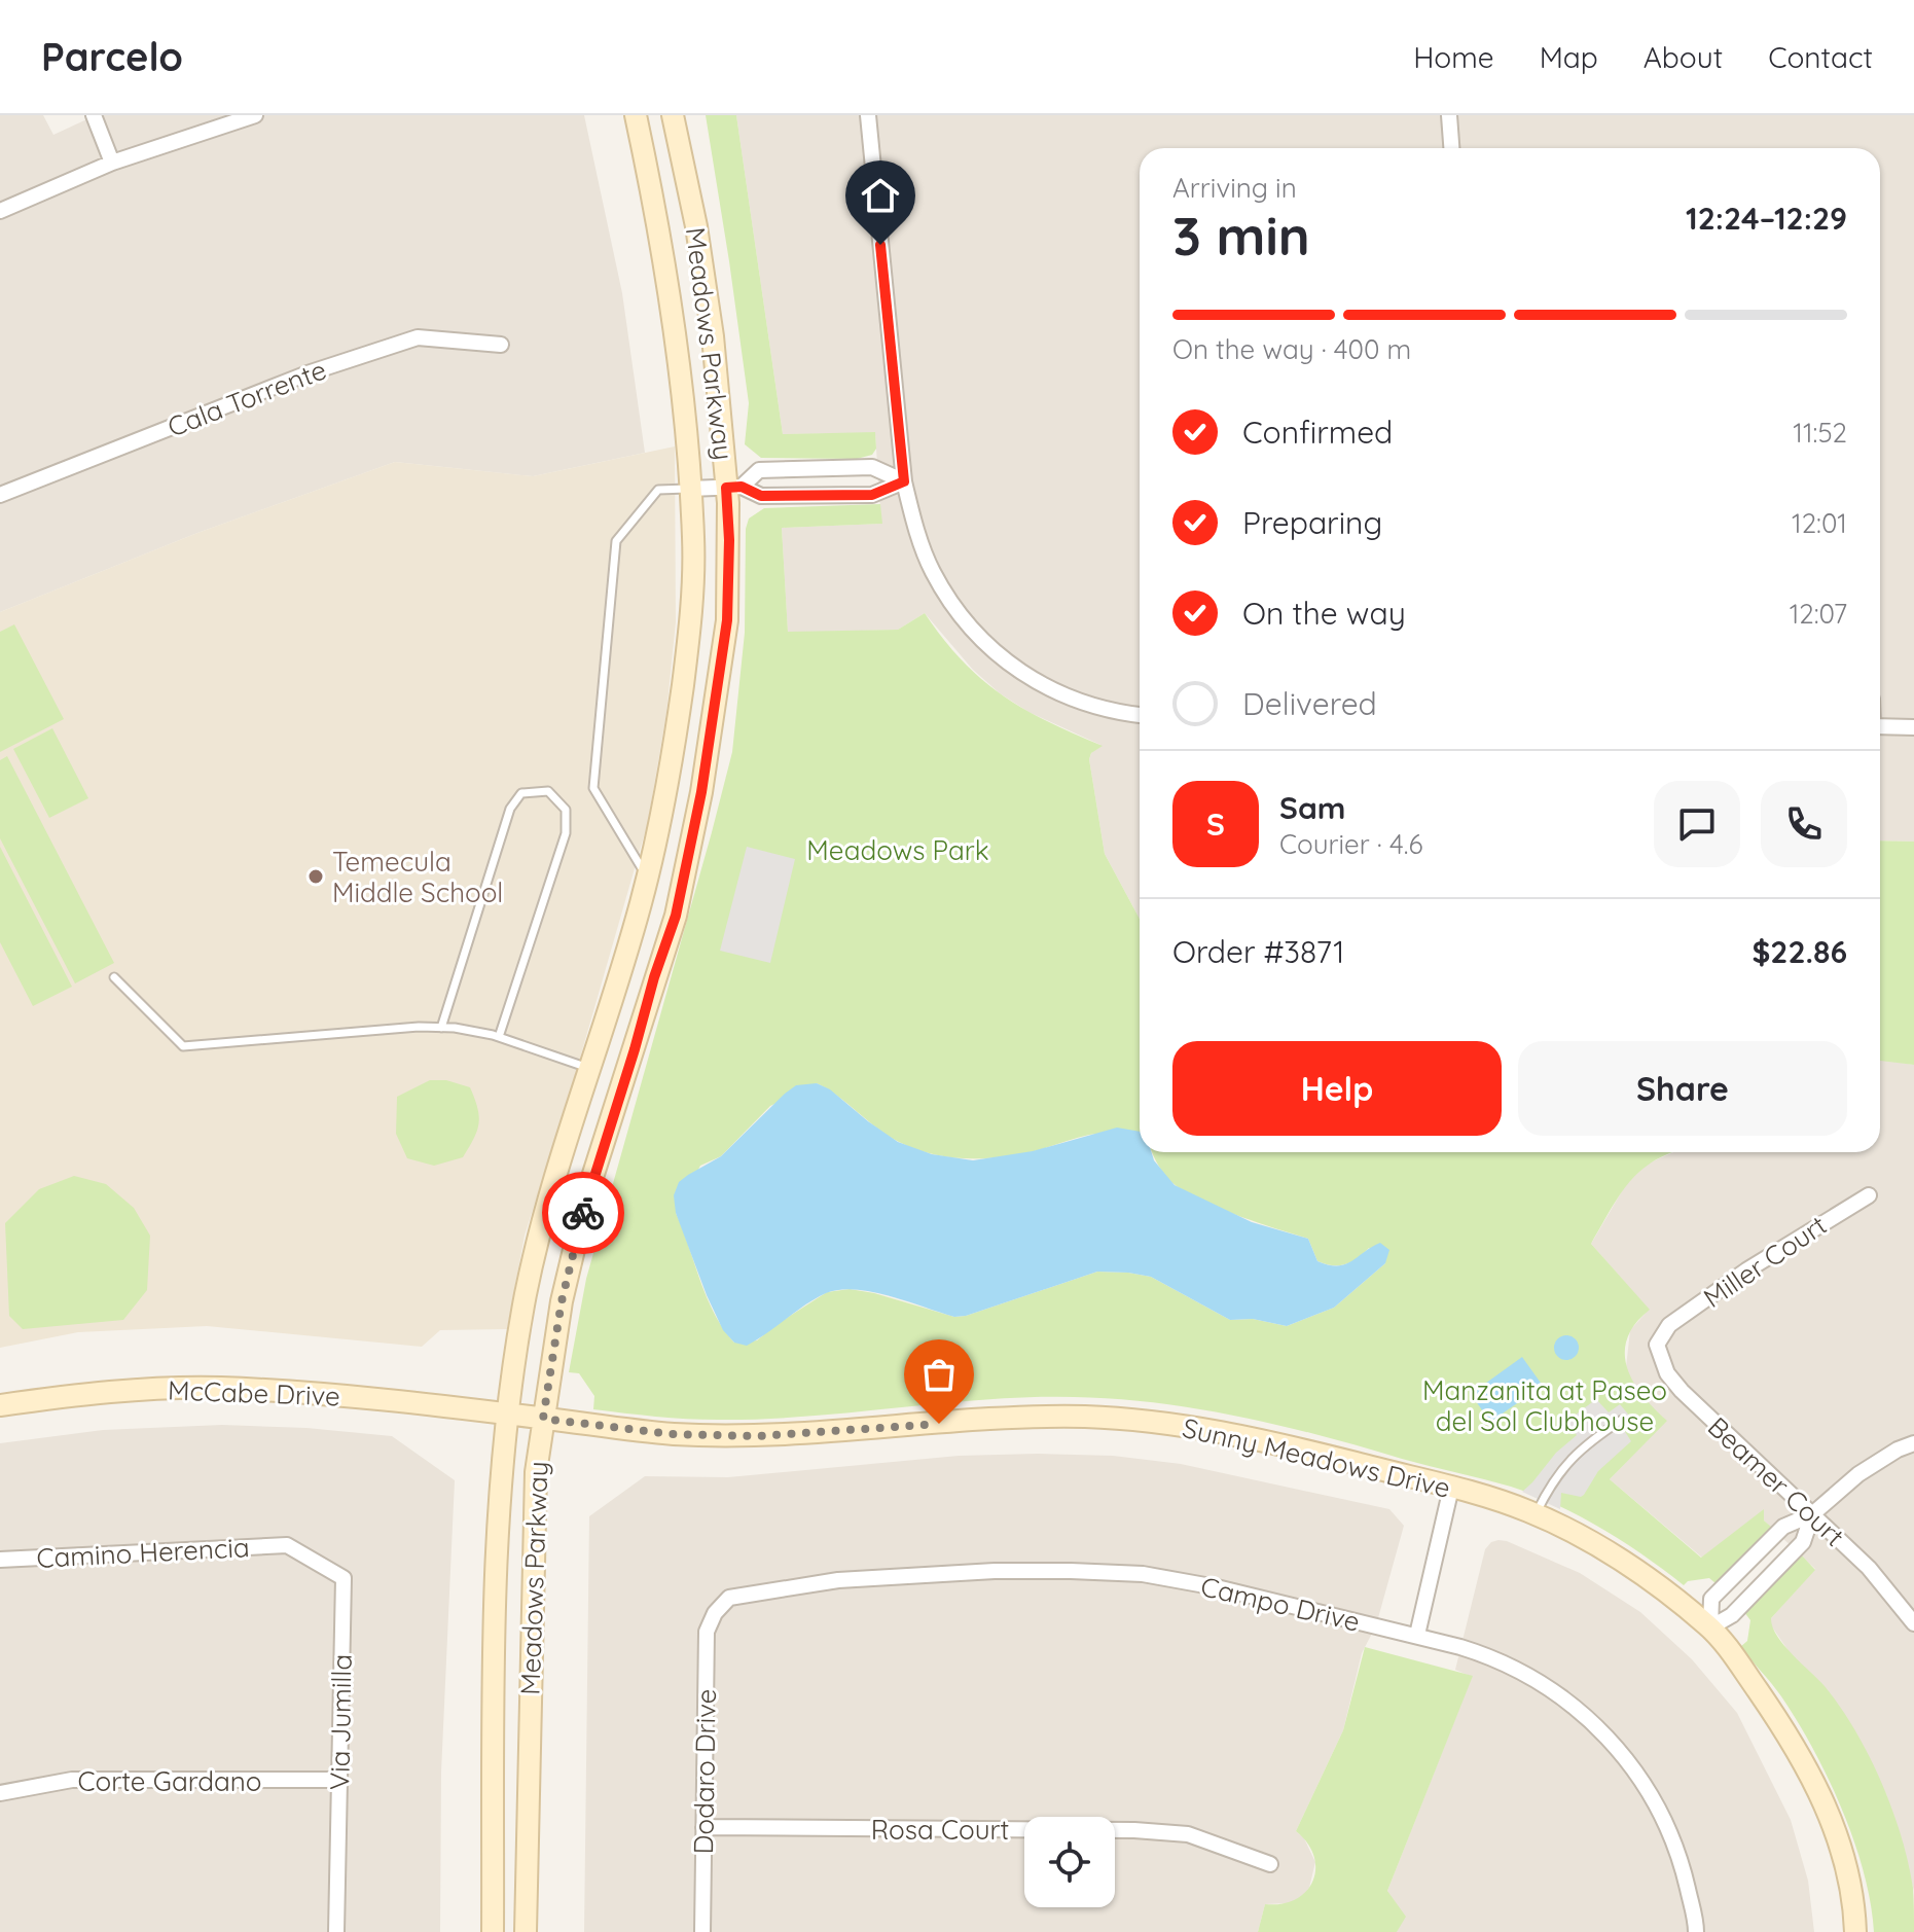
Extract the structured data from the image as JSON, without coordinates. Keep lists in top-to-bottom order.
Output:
{
  "streets": {
    "main road": ["Meadows Parkway", "McCabe Drive", "Sunny Meadows Drive"],
    "street": [
      "Cala Torrente",
      "Miller Court",
      "Beamer Court",
      "Camino Herencia",
      "Campo Drive",
      "Via Jumilla",
      "Dodaro Drive",
      "Corte Gardano",
      "Rosa Court"
    ]
  },
  "crossings": [
    ["Meadows Parkway", "McCabe Drive"],
    ["Meadows Parkway", "Sunny Meadows Drive"],
    ["Miller Court", "Beamer Court"],
    ["McCabe Drive", "Sunny Meadows Drive"],
    ["Camino Herencia", "Via Jumilla"],
    ["Campo Drive", "Dodaro Drive"],
    ["Via Jumilla", "Corte Gardano"],
    ["Dodaro Drive", "Rosa Court"]
  ],
  "parks": ["Meadows Park", "Manzanita at Paseo del Sol Clubhouse"],
  "places": ["Temecula Middle School"],
  "page": {
    "header": "Parcelo",
    "nav": [
      "Home",
      "Map",
      "About",
      "Contact"
    ],
    "heading": ["3 min", "Arriving in", "12:24–12:29"],
    "panel": [
      "Sam",
      "Courier · 4.6",
      "Order #3871",
      "$22.86"
    ],
    "bar": "On the way · 400 m",
    "list": [
      ["Confirmed", "11:52"],
      ["Preparing", "12:01"],
      ["On the way", "12:07"],
      "Delivered"
    ],
    "round": "S",
    "buttons": ["Help", "Share"]
  }
}
